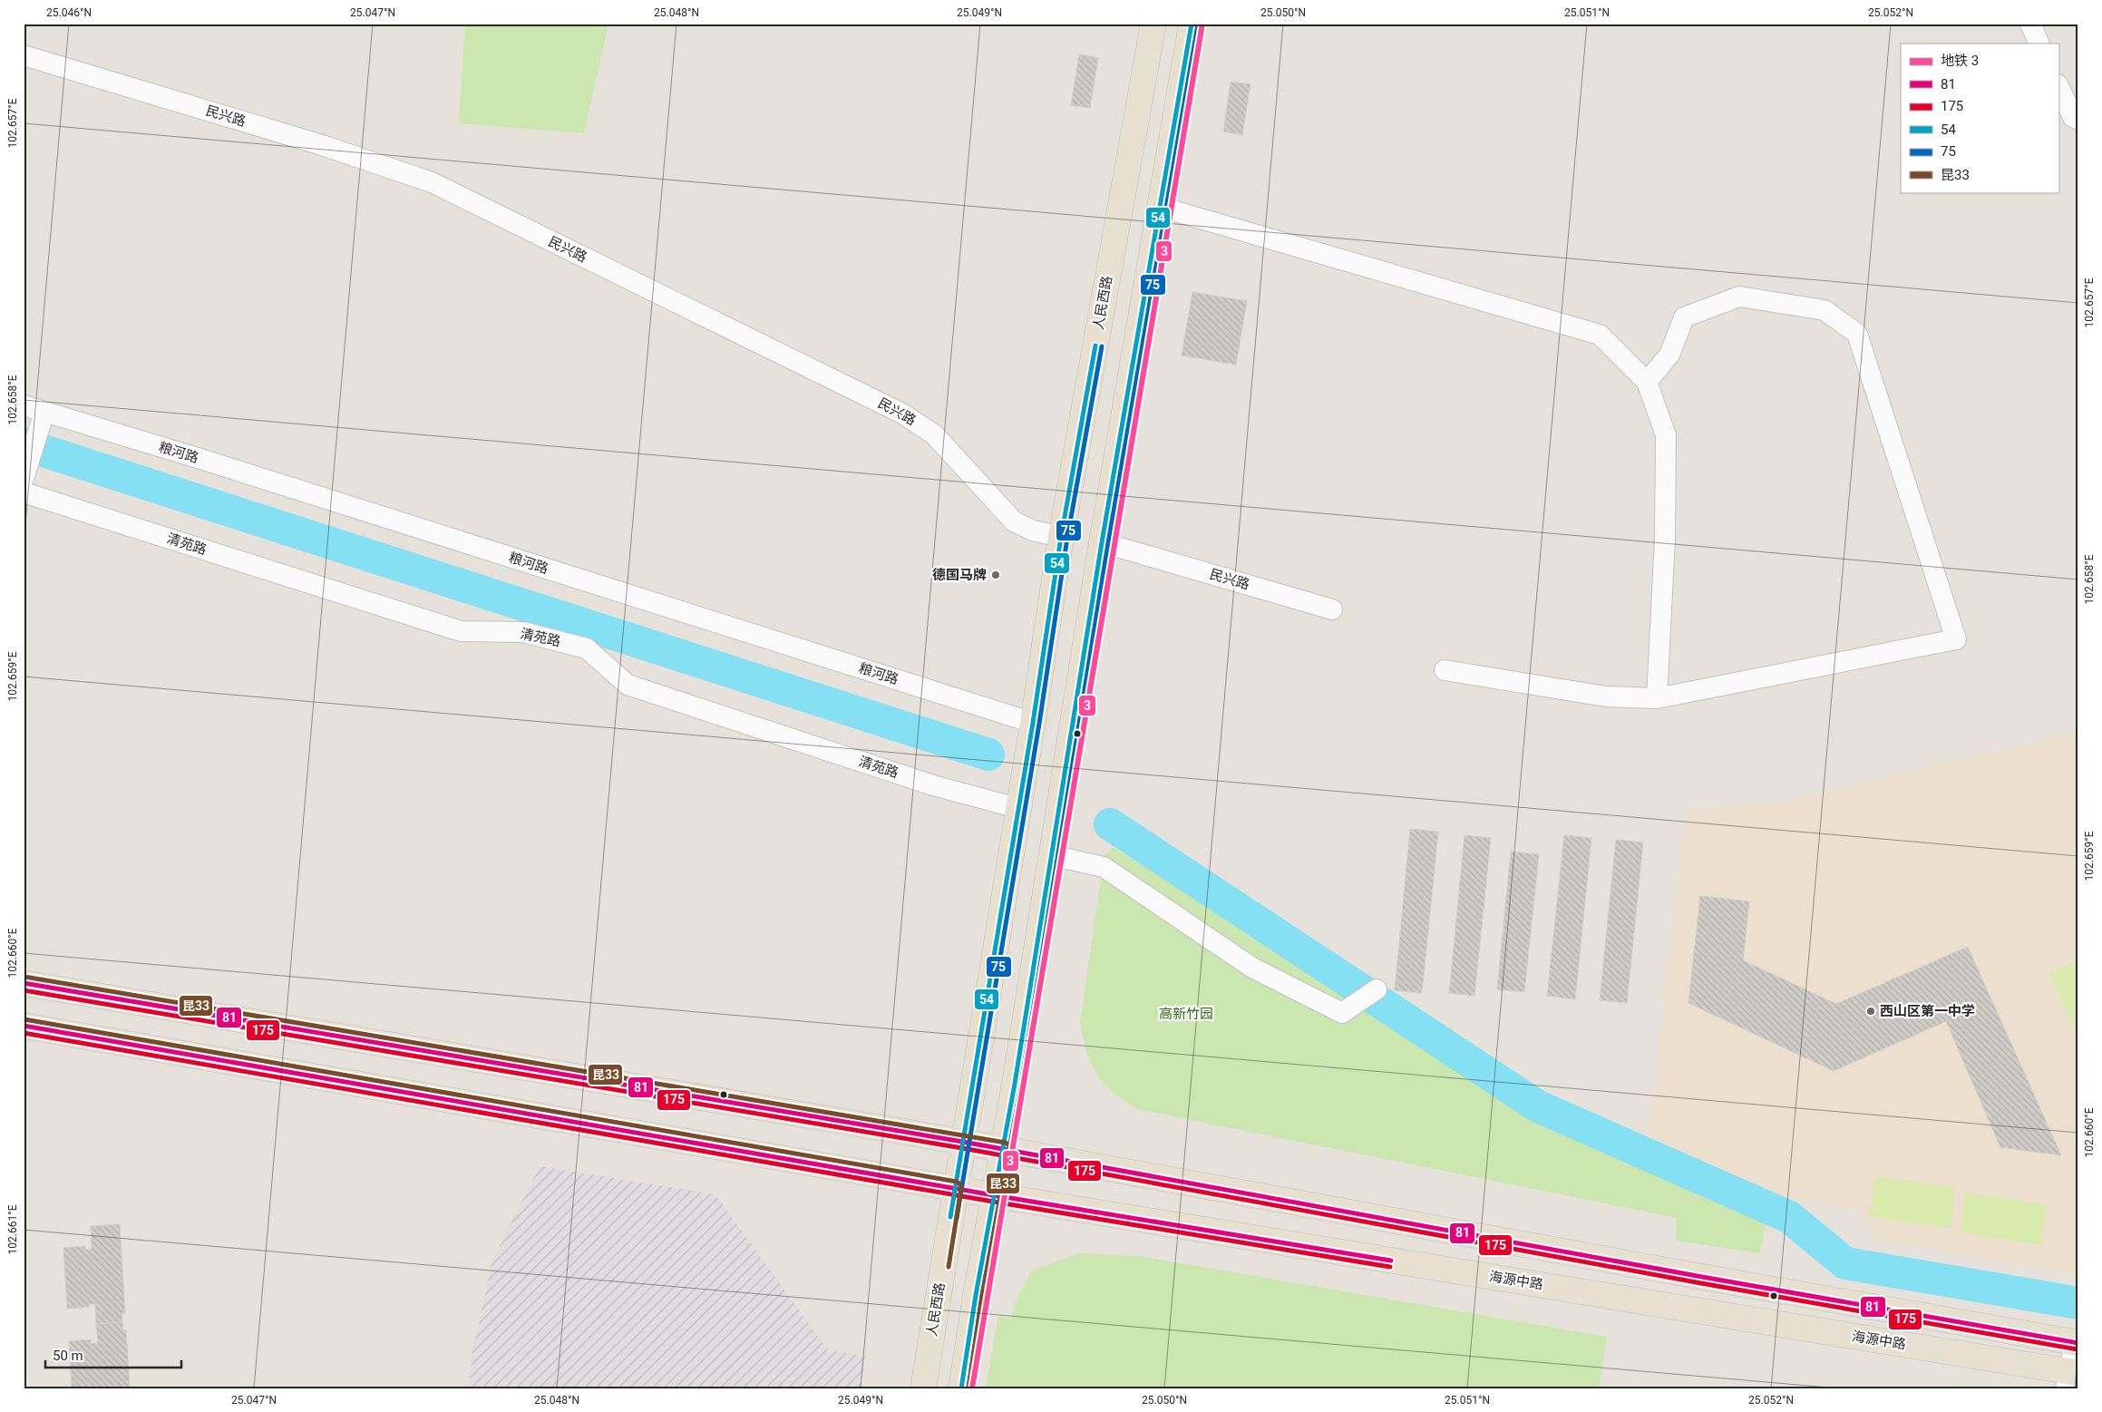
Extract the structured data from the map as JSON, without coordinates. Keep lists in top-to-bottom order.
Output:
{
  "streets": {
    "main road": ["人民西路", "海源中路"],
    "street": ["民兴路", "粮河路", "清苑路"]
  },
  "crossings": [
    ["民兴路", "人民西路"],
    ["人民西路", "粮河路"],
    ["人民西路", "清苑路"],
    ["人民西路", "海源中路"]
  ],
  "parks": ["高新竹园"],
  "places": ["德国马牌", "西山区第一中学"],
  "lines": [
    "metro line 3",
    "transit line 54",
    "transit line 75",
    "transit line 昆33",
    "transit line 81",
    "transit line 175"
  ],
  "legend": [
    "地铁 3",
    "81",
    "175",
    "54",
    "75",
    "昆33"
  ],
  "scale_bar": "50 m",
  "coordinates": [
    "25.046°N",
    "25.047°N",
    "25.048°N",
    "25.049°N",
    "25.050°N",
    "25.051°N",
    "25.052°N",
    "102.657°E",
    "102.658°E",
    "102.659°E",
    "102.660°E",
    "102.661°E"
  ]
}
